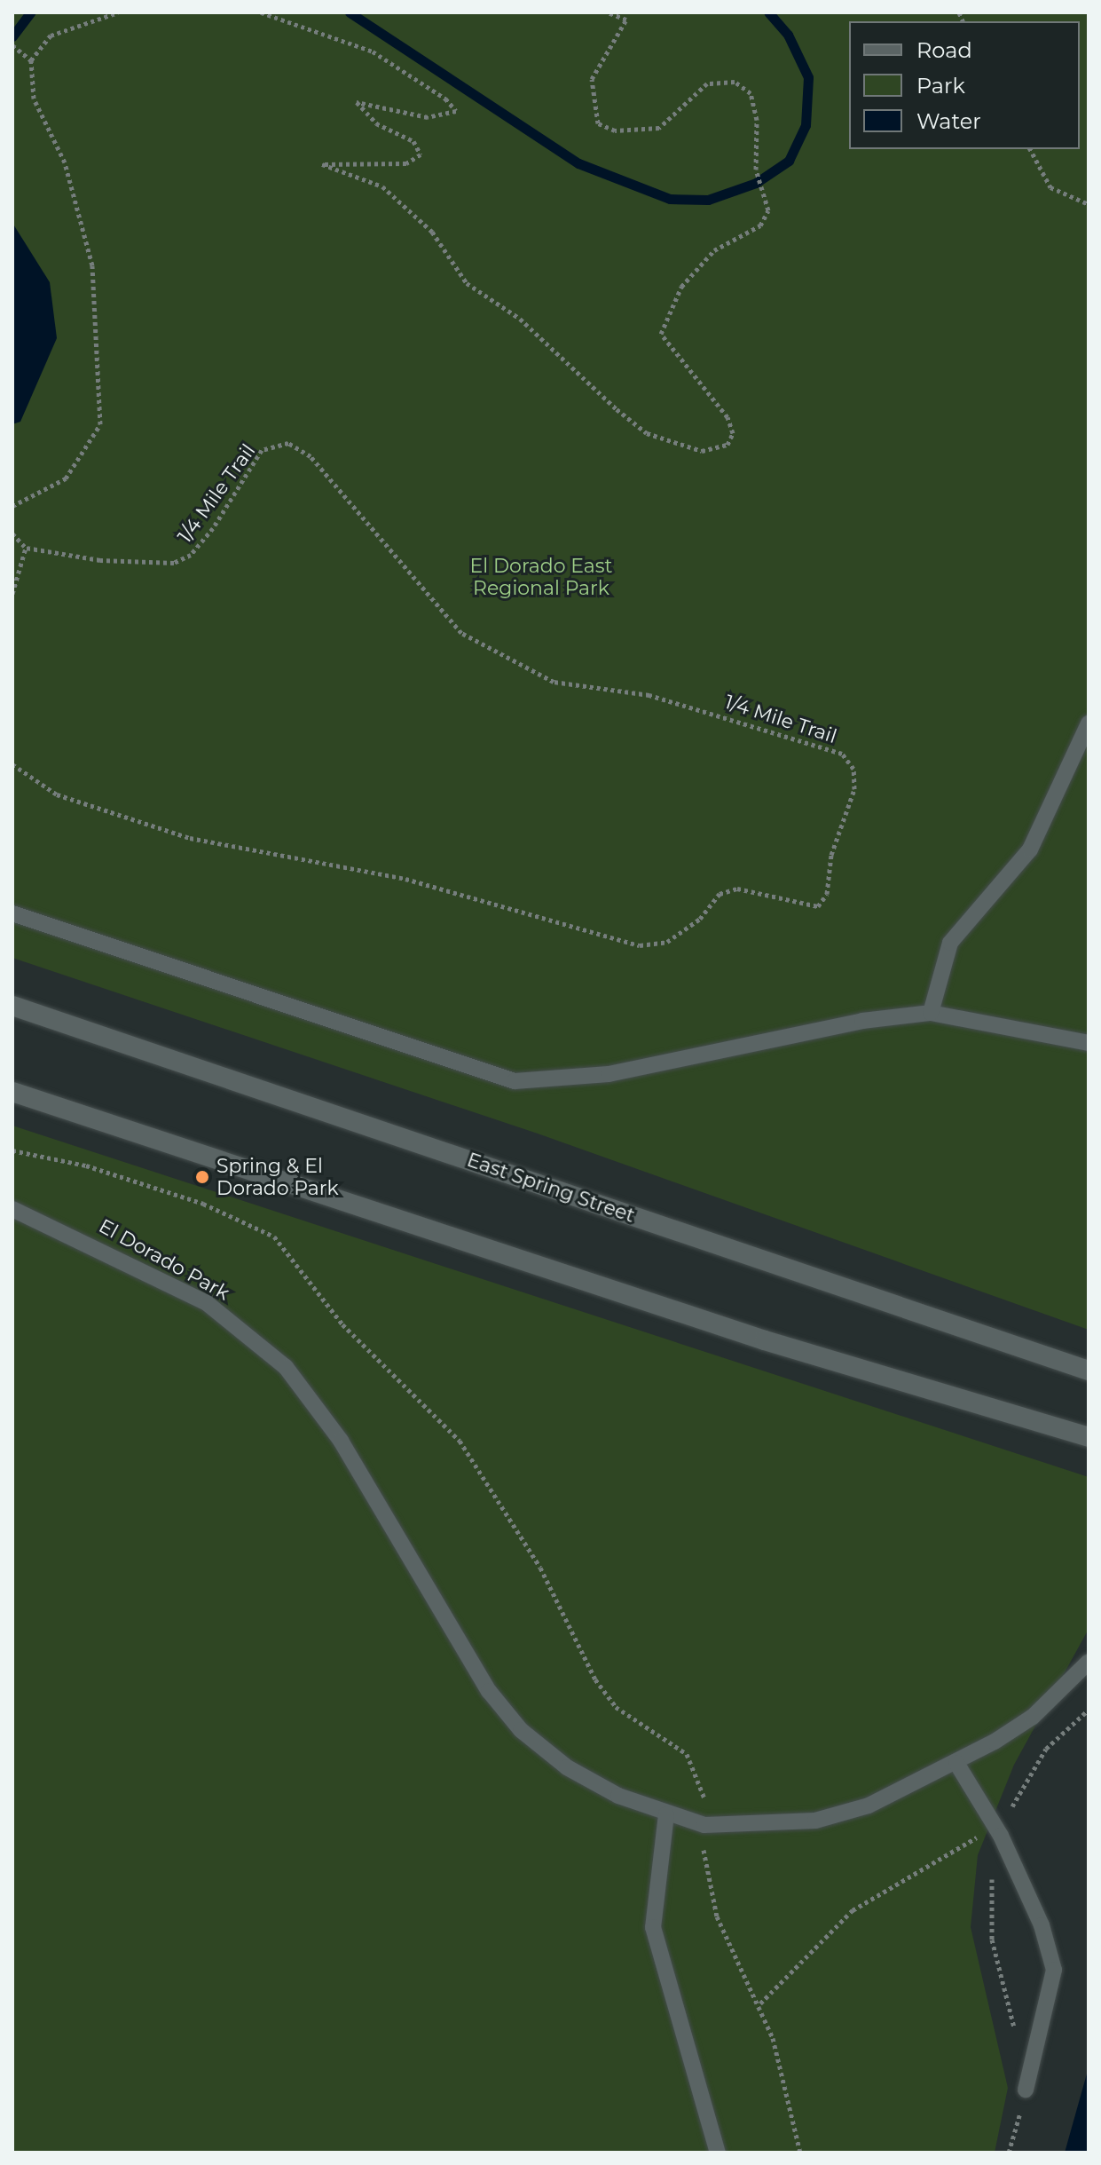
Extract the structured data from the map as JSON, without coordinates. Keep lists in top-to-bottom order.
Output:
{
  "streets": {
    "main road": ["East Spring Street"],
    "lane": ["El Dorado Park"],
    "path": ["1/4 Mile Trail"]
  },
  "parks": ["El Dorado East Regional Park"],
  "places": ["Spring & El Dorado Park"],
  "legend": ["Road", "Park", "Water"]
}
